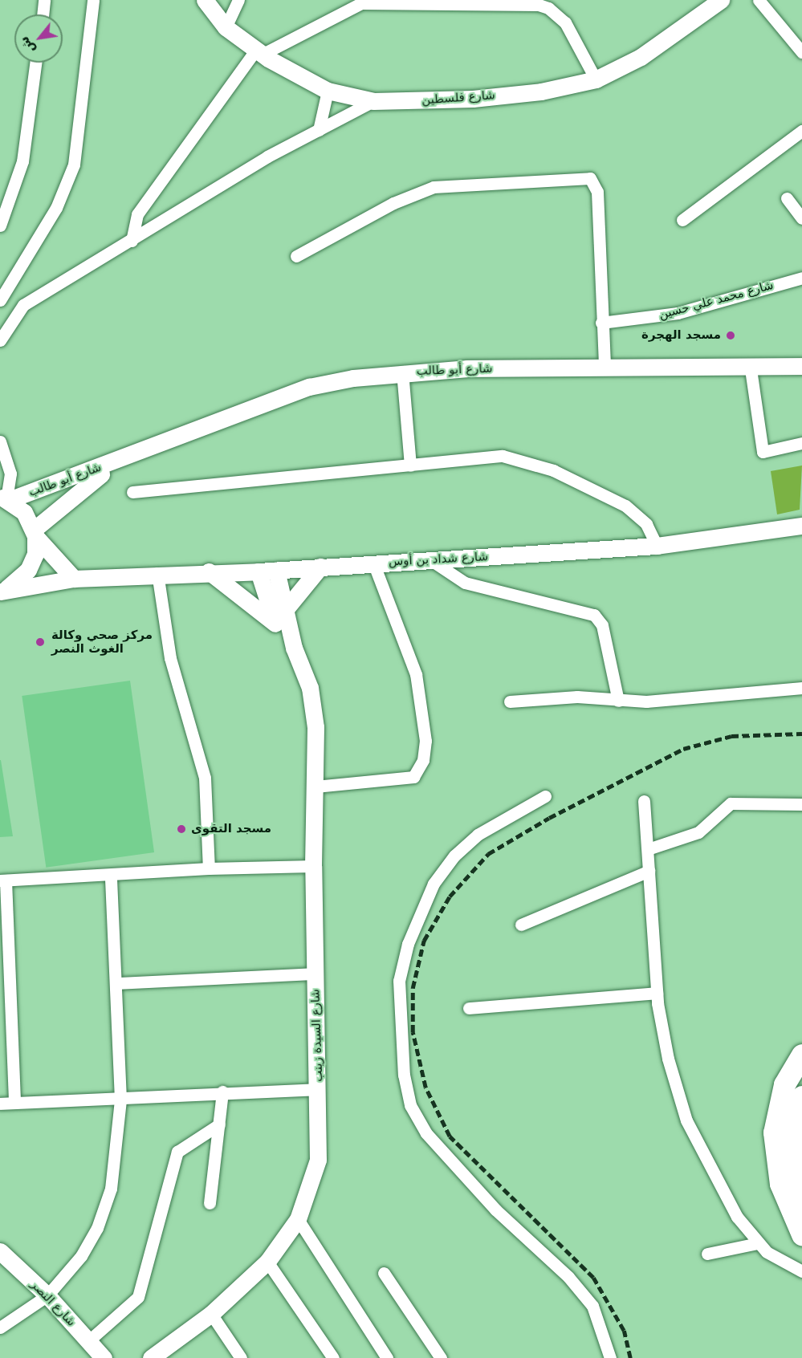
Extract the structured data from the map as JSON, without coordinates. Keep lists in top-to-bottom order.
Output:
{
  "streets": {
    "street": [
      "شارع فلسطين",
      "شارع محمد علي حسين",
      "شارع أبو طالب",
      "شارع شداد بن أوس",
      "شارع السيدة زينب",
      "شارع النصر"
    ]
  },
  "crossings": [
    ["شارع شداد بن أوس", "شارع السيدة زينب"]
  ],
  "places": ["مسجد الهجرة", "مركز صحي وكالة الغوث النصر", "مسجد التقوى"],
  "north": "bottom left"
}
